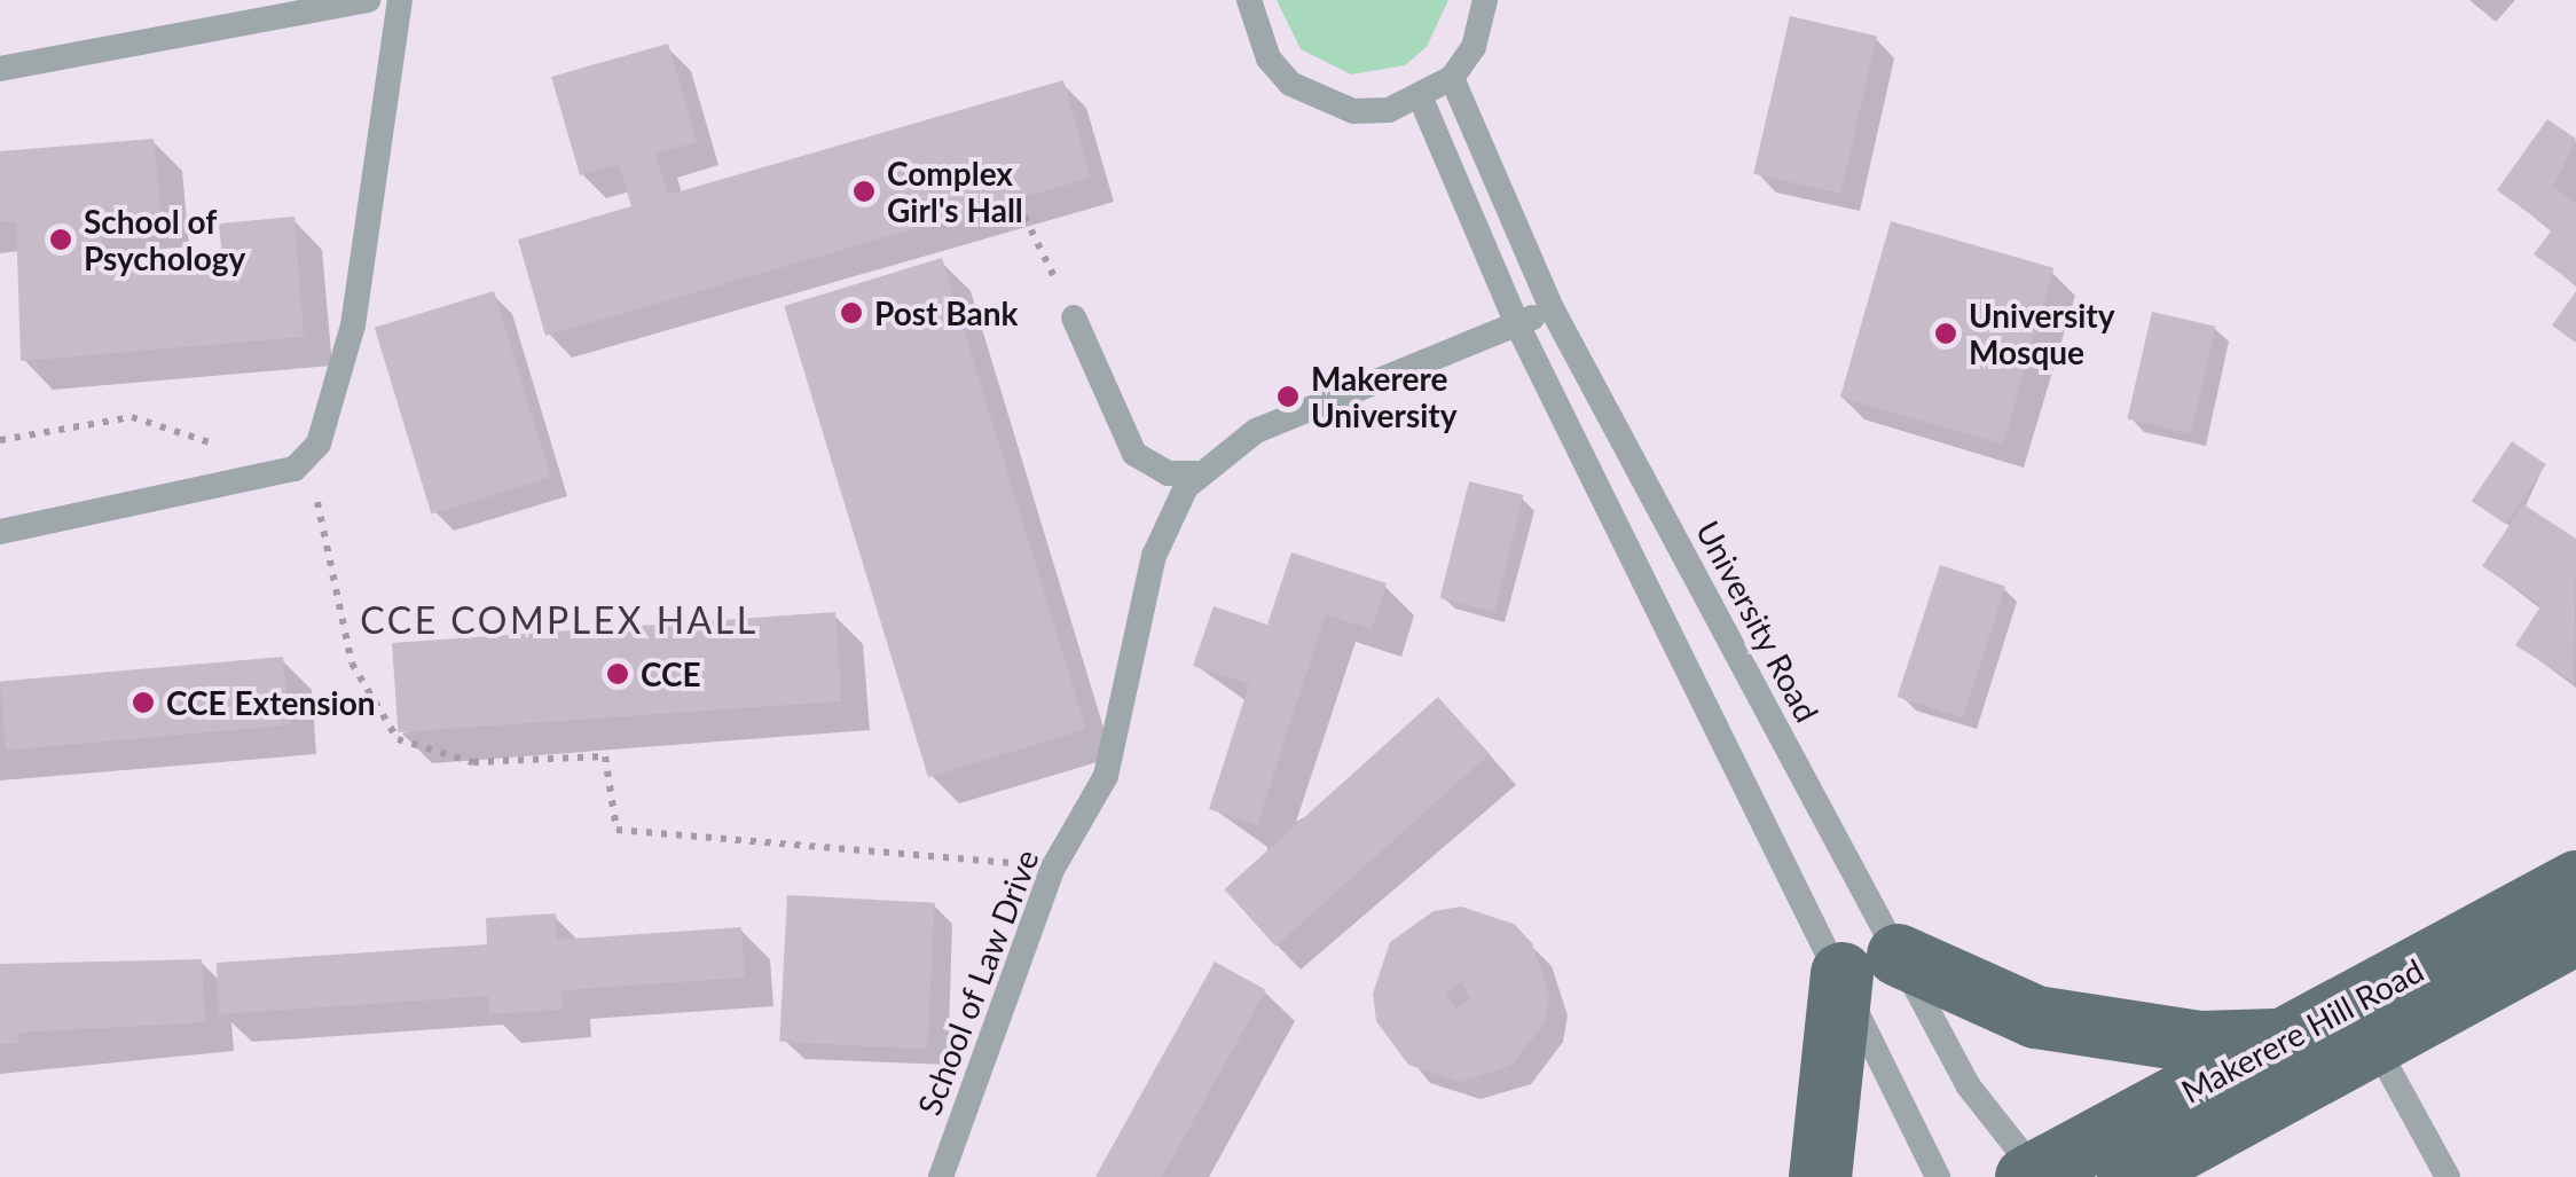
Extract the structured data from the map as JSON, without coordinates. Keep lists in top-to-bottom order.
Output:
{
  "streets": {
    "main road": ["Makerere Hill Road"],
    "lane": ["University Road", "School of Law Drive"]
  },
  "crossings": [
    ["University Road", "School of Law Drive"],
    ["University Road", "Makerere Hill Road"]
  ],
  "districts": ["CCE COMPLEX HALL"],
  "places": [
    "Complex Girl's Hall",
    "School of Psychology",
    "Post Bank",
    "University Mosque",
    "Makerere University",
    "CCE",
    "CCE Extension"
  ]
}
